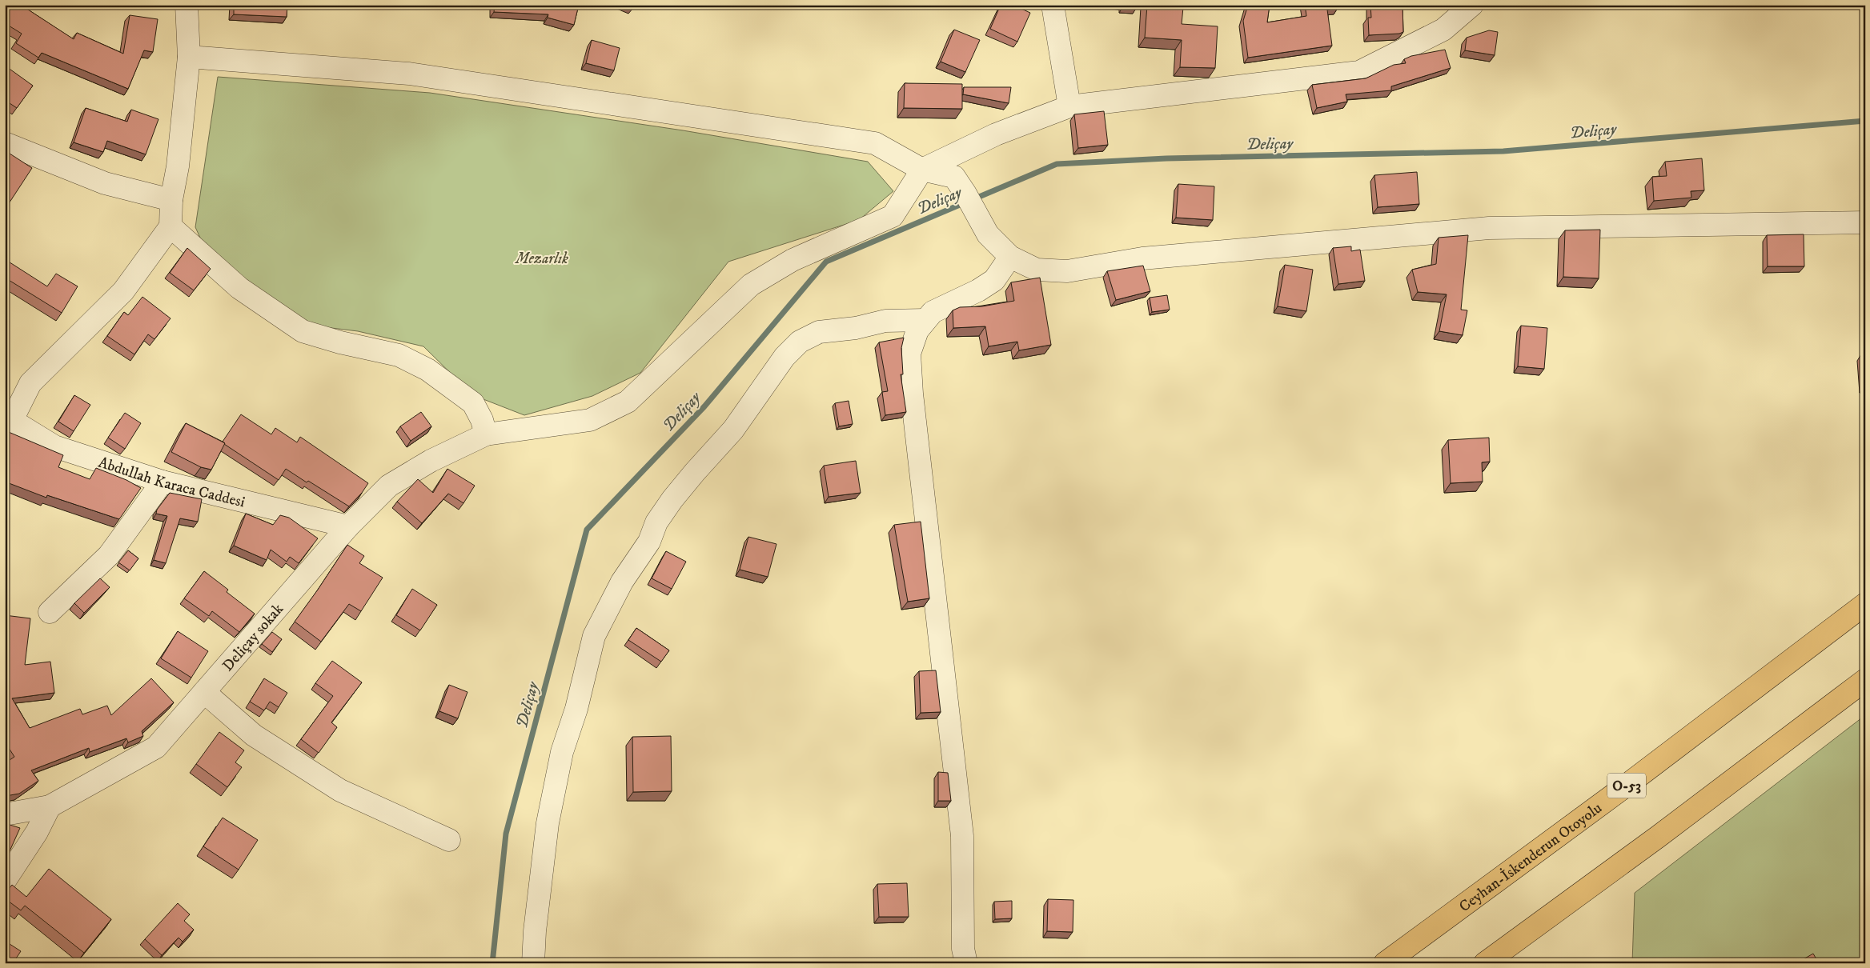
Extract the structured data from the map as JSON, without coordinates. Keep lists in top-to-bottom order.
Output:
{
  "streets": {
    "highway": ["O-53", "Ceyhan-İskenderun Otoyolu"],
    "street": ["Abdullah Karaca Caddesi", "Deliçay sokak"]
  },
  "crossings": [
    ["Abdullah Karaca Caddesi", "Deliçay sokak"]
  ],
  "water": ["Deliçay"],
  "parks": ["Mezarlık"]
}
